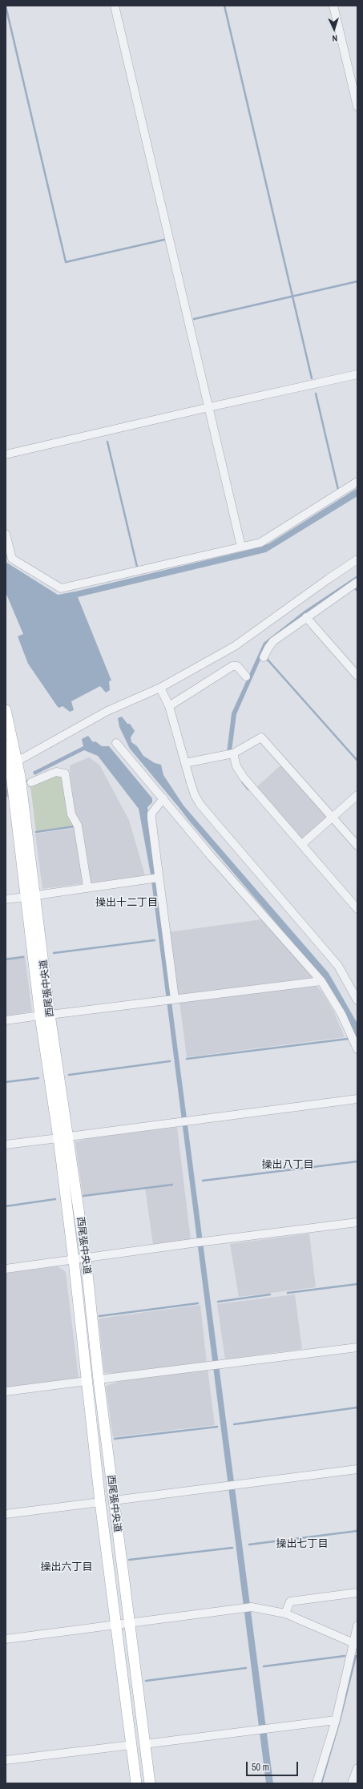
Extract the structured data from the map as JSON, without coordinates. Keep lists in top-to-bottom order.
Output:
{
  "streets": {
    "main road": ["西尾張中央道"]
  },
  "districts": [
    "操出十二丁目",
    "操出八丁目",
    "操出七丁目",
    "操出六丁目"
  ],
  "scale_bar": "50 m",
  "north": "bottom"
}
